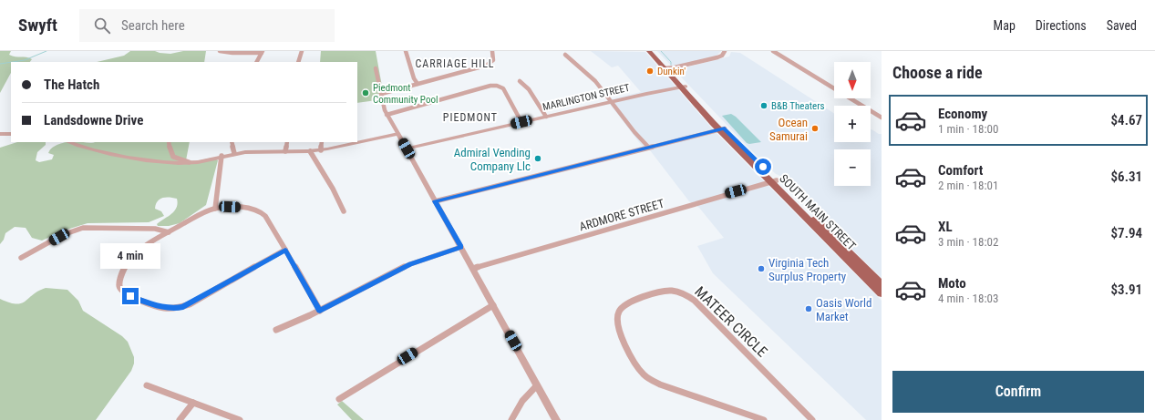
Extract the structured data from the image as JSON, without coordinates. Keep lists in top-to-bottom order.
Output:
{
  "streets": {
    "main road": ["SOUTH MAIN STREET"],
    "street": ["MARLINGTON STREET", "ARDMORE STREET", "MATEER CIRCLE"]
  },
  "crossings": [
    ["MARLINGTON STREET", "SOUTH MAIN STREET"],
    ["SOUTH MAIN STREET", "ARDMORE STREET"]
  ],
  "districts": ["CARRIAGE HILL", "PIEDMONT"],
  "places": [
    "Dunkin'",
    "Piedmont Community Pool",
    "B&B Theaters",
    "Ocean Samurai",
    "Admiral Vending Company Llc",
    "Virginia Tech Surplus Property",
    "Oasis World Market"
  ],
  "north": "bottom",
  "page": {
    "header": "Swyft",
    "search": "Search here",
    "nav": ["Map", "Directions", "Saved"],
    "heading": "Choose a ride",
    "map_buttons": ["+", "−"],
    "banner": ["The Hatch", "Landsdowne Drive"],
    "list": [
      {
        "name": "Economy",
        "note": "1 min · 18:00",
        "value": "$4.67"
      },
      {
        "name": "Comfort",
        "note": "2 min · 18:01",
        "value": "$6.31"
      },
      {
        "name": "XL",
        "note": "3 min · 18:02",
        "value": "$7.94"
      },
      {
        "name": "Moto",
        "note": "4 min · 18:03",
        "value": "$3.91"
      }
    ],
    "bubble": "4 min",
    "buttons": "Confirm"
  }
}
